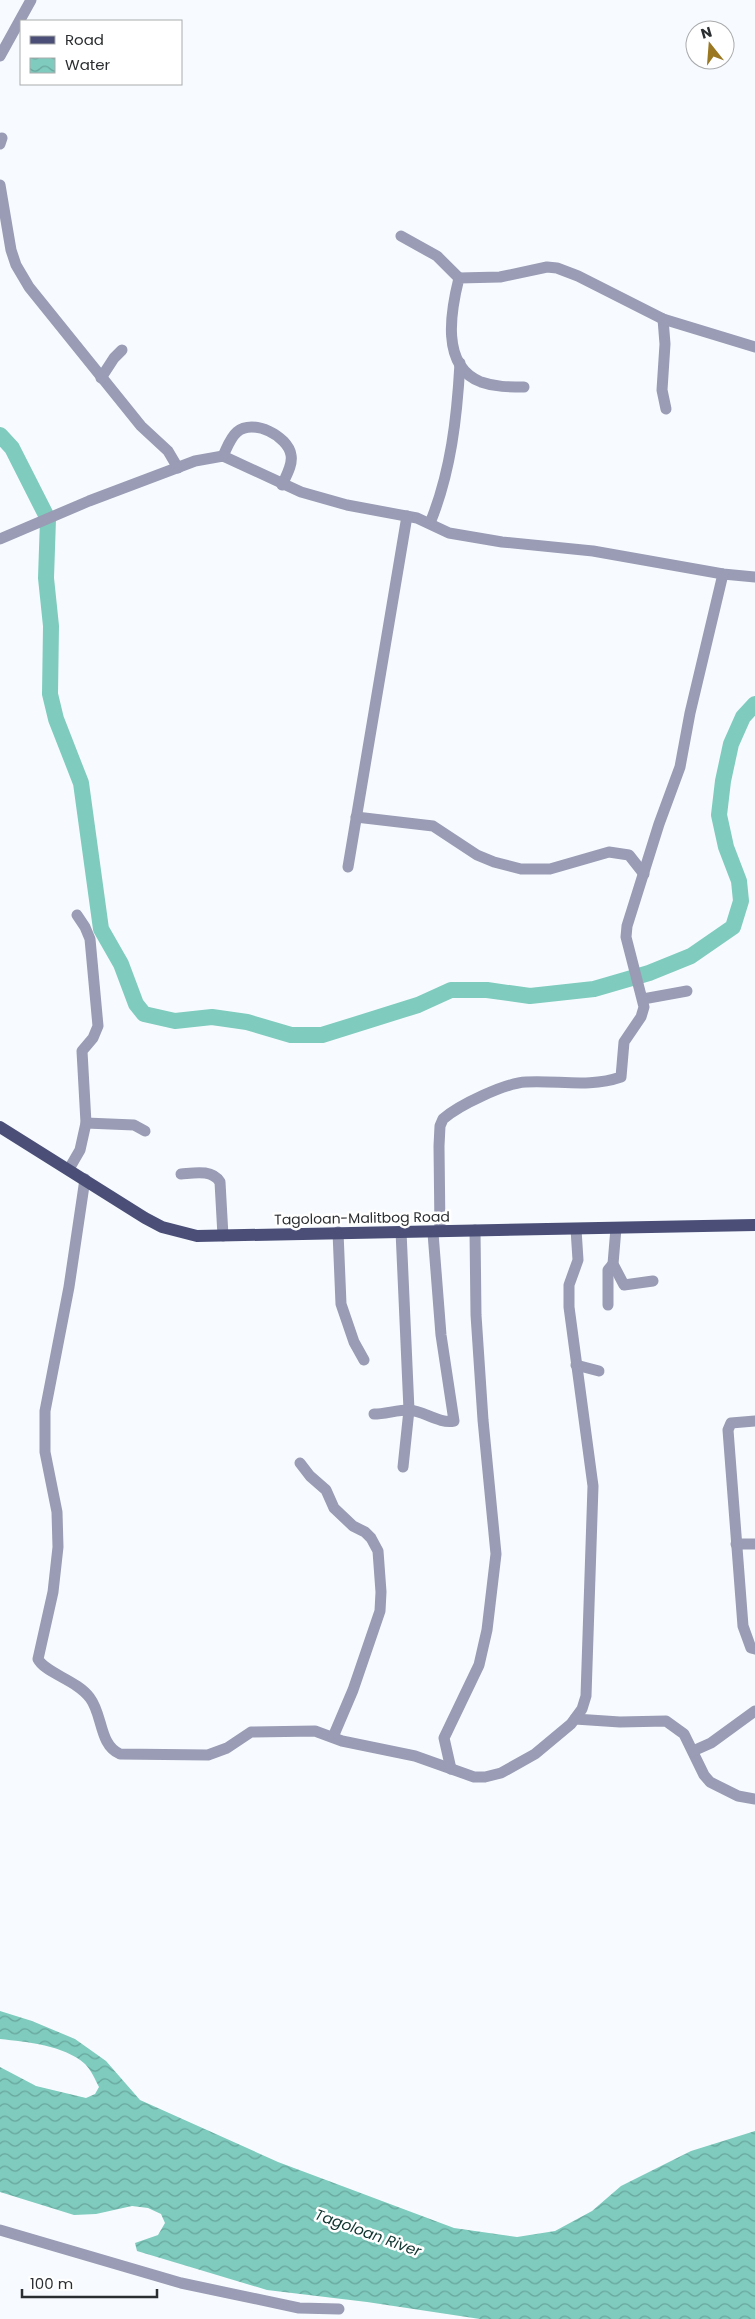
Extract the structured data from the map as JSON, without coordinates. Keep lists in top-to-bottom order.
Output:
{
  "streets": {
    "main road": ["Tagoloan-Malitbog Road"]
  },
  "water": ["Tagoloan River"],
  "legend": ["Road", "Water"],
  "scale_bar": "100 m",
  "north": "top"
}
